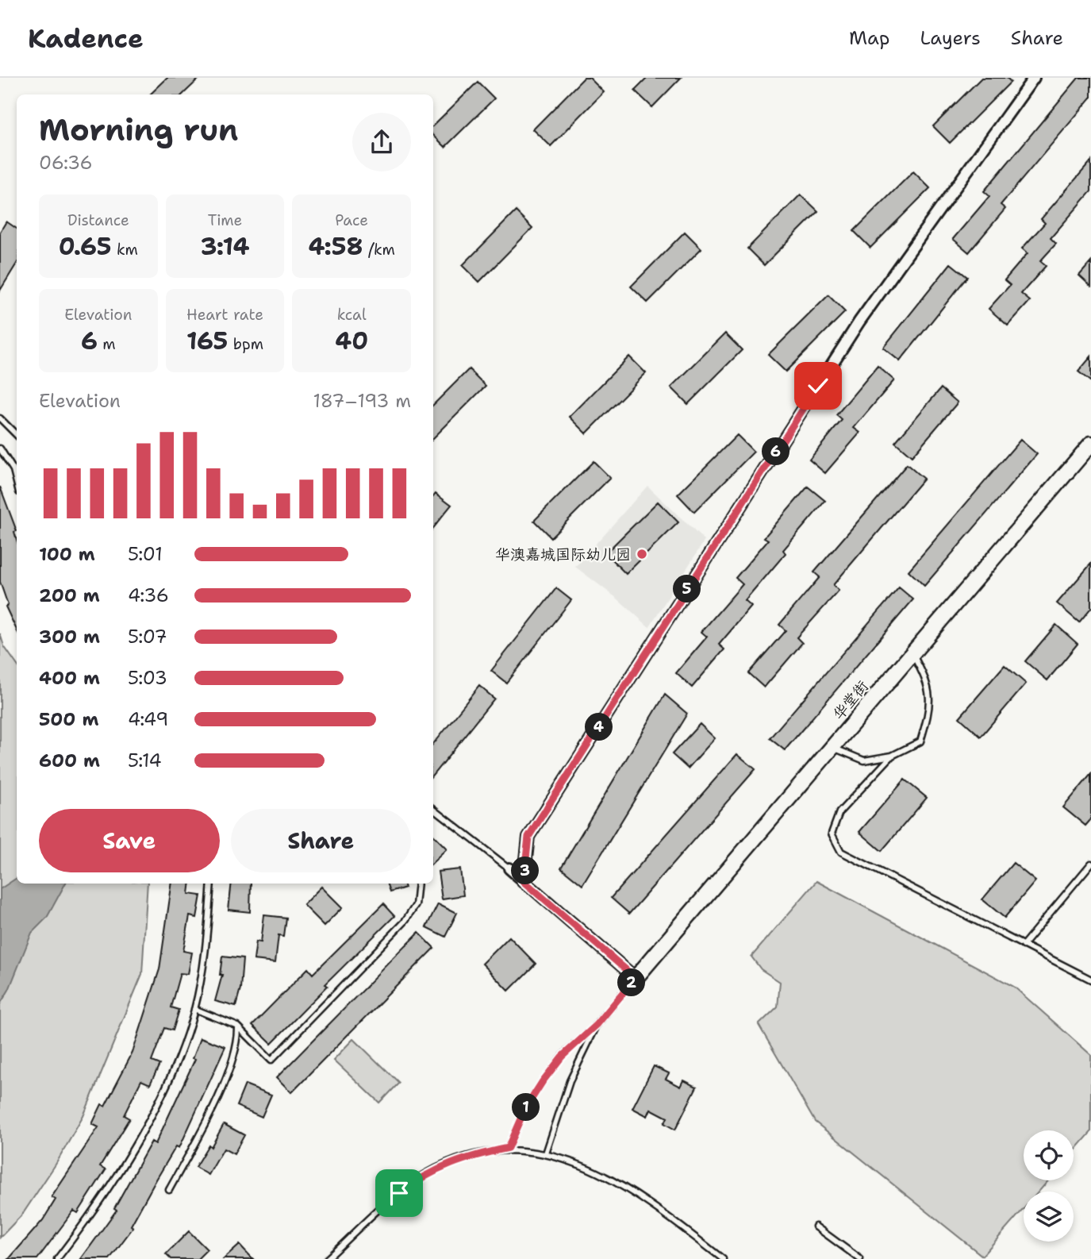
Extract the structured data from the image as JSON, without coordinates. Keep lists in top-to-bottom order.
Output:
{
  "streets": {
    "street": ["华堂街"]
  },
  "places": ["华澳嘉城国际幼儿园"],
  "page": {
    "header": "Kadence",
    "nav": ["Map", "Layers", "Share"],
    "heading": ["Morning run", "06:36"],
    "stats": [
      ["Distance", "0.65 km"],
      ["Time", "3:14"],
      ["Pace", "4:58 /km"],
      ["Elevation", "6 m"],
      ["Heart rate", "165 bpm"],
      ["kcal", "40"]
    ],
    "chart": ["Elevation", "187–193 m"],
    "pins": [
      "6",
      "5",
      "4",
      "3",
      "2",
      "1"
    ],
    "list": [
      {
        "name": "100 m",
        "note": "5:01"
      },
      {
        "name": "200 m",
        "note": "4:36"
      },
      {
        "name": "300 m",
        "note": "5:07"
      },
      {
        "name": "400 m",
        "note": "5:03"
      },
      {
        "name": "500 m",
        "note": "4:49"
      },
      {
        "name": "600 m",
        "note": "5:14"
      }
    ],
    "buttons": ["Save", "Share"]
  }
}
